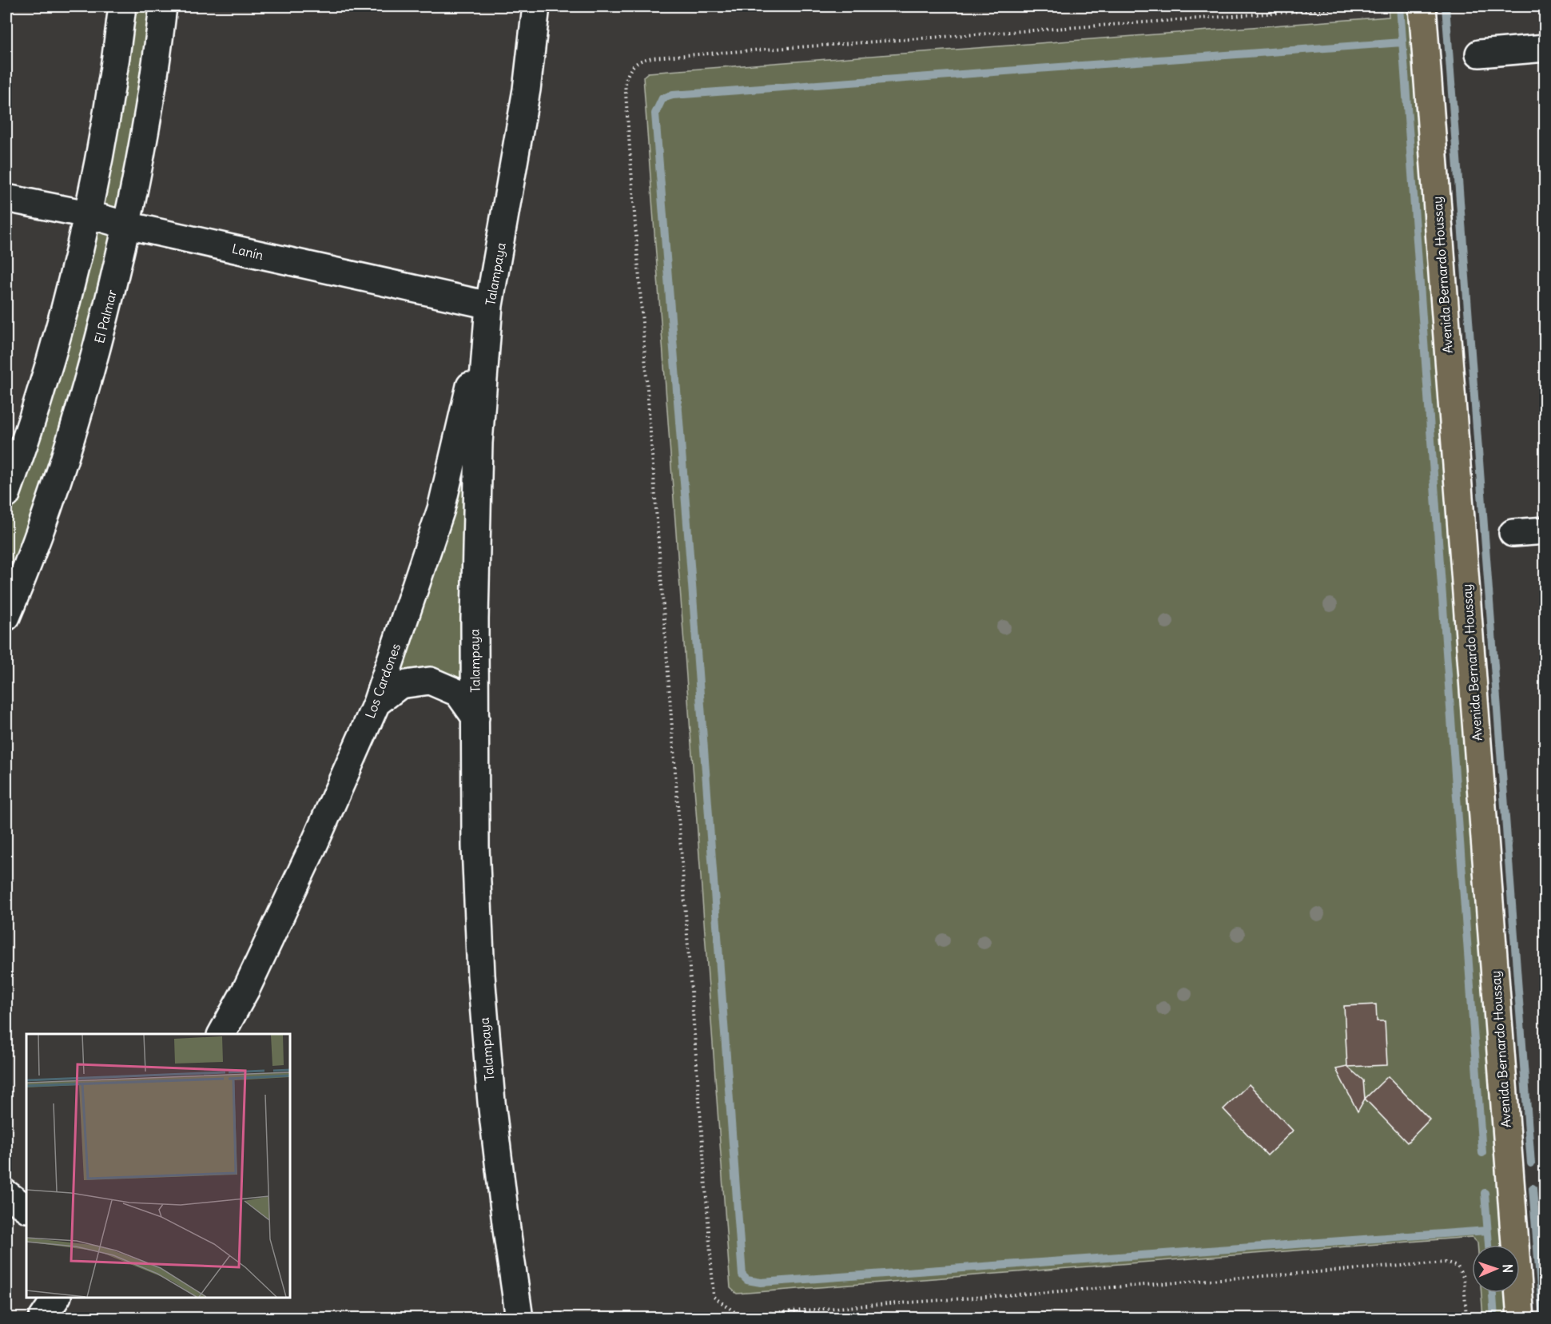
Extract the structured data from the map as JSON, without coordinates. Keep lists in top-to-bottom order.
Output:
{
  "streets": {
    "main road": ["Avenida Bernardo Houssay"],
    "street": [
      "Lanín",
      "Talampaya",
      "El Palmar",
      "Los Cardones"
    ]
  },
  "crossings": [
    ["Lanín", "Talampaya"],
    ["Lanín", "El Palmar"],
    ["Lanín", "Los Cardones"],
    ["Talampaya", "Los Cardones"]
  ],
  "north": "right"
}
